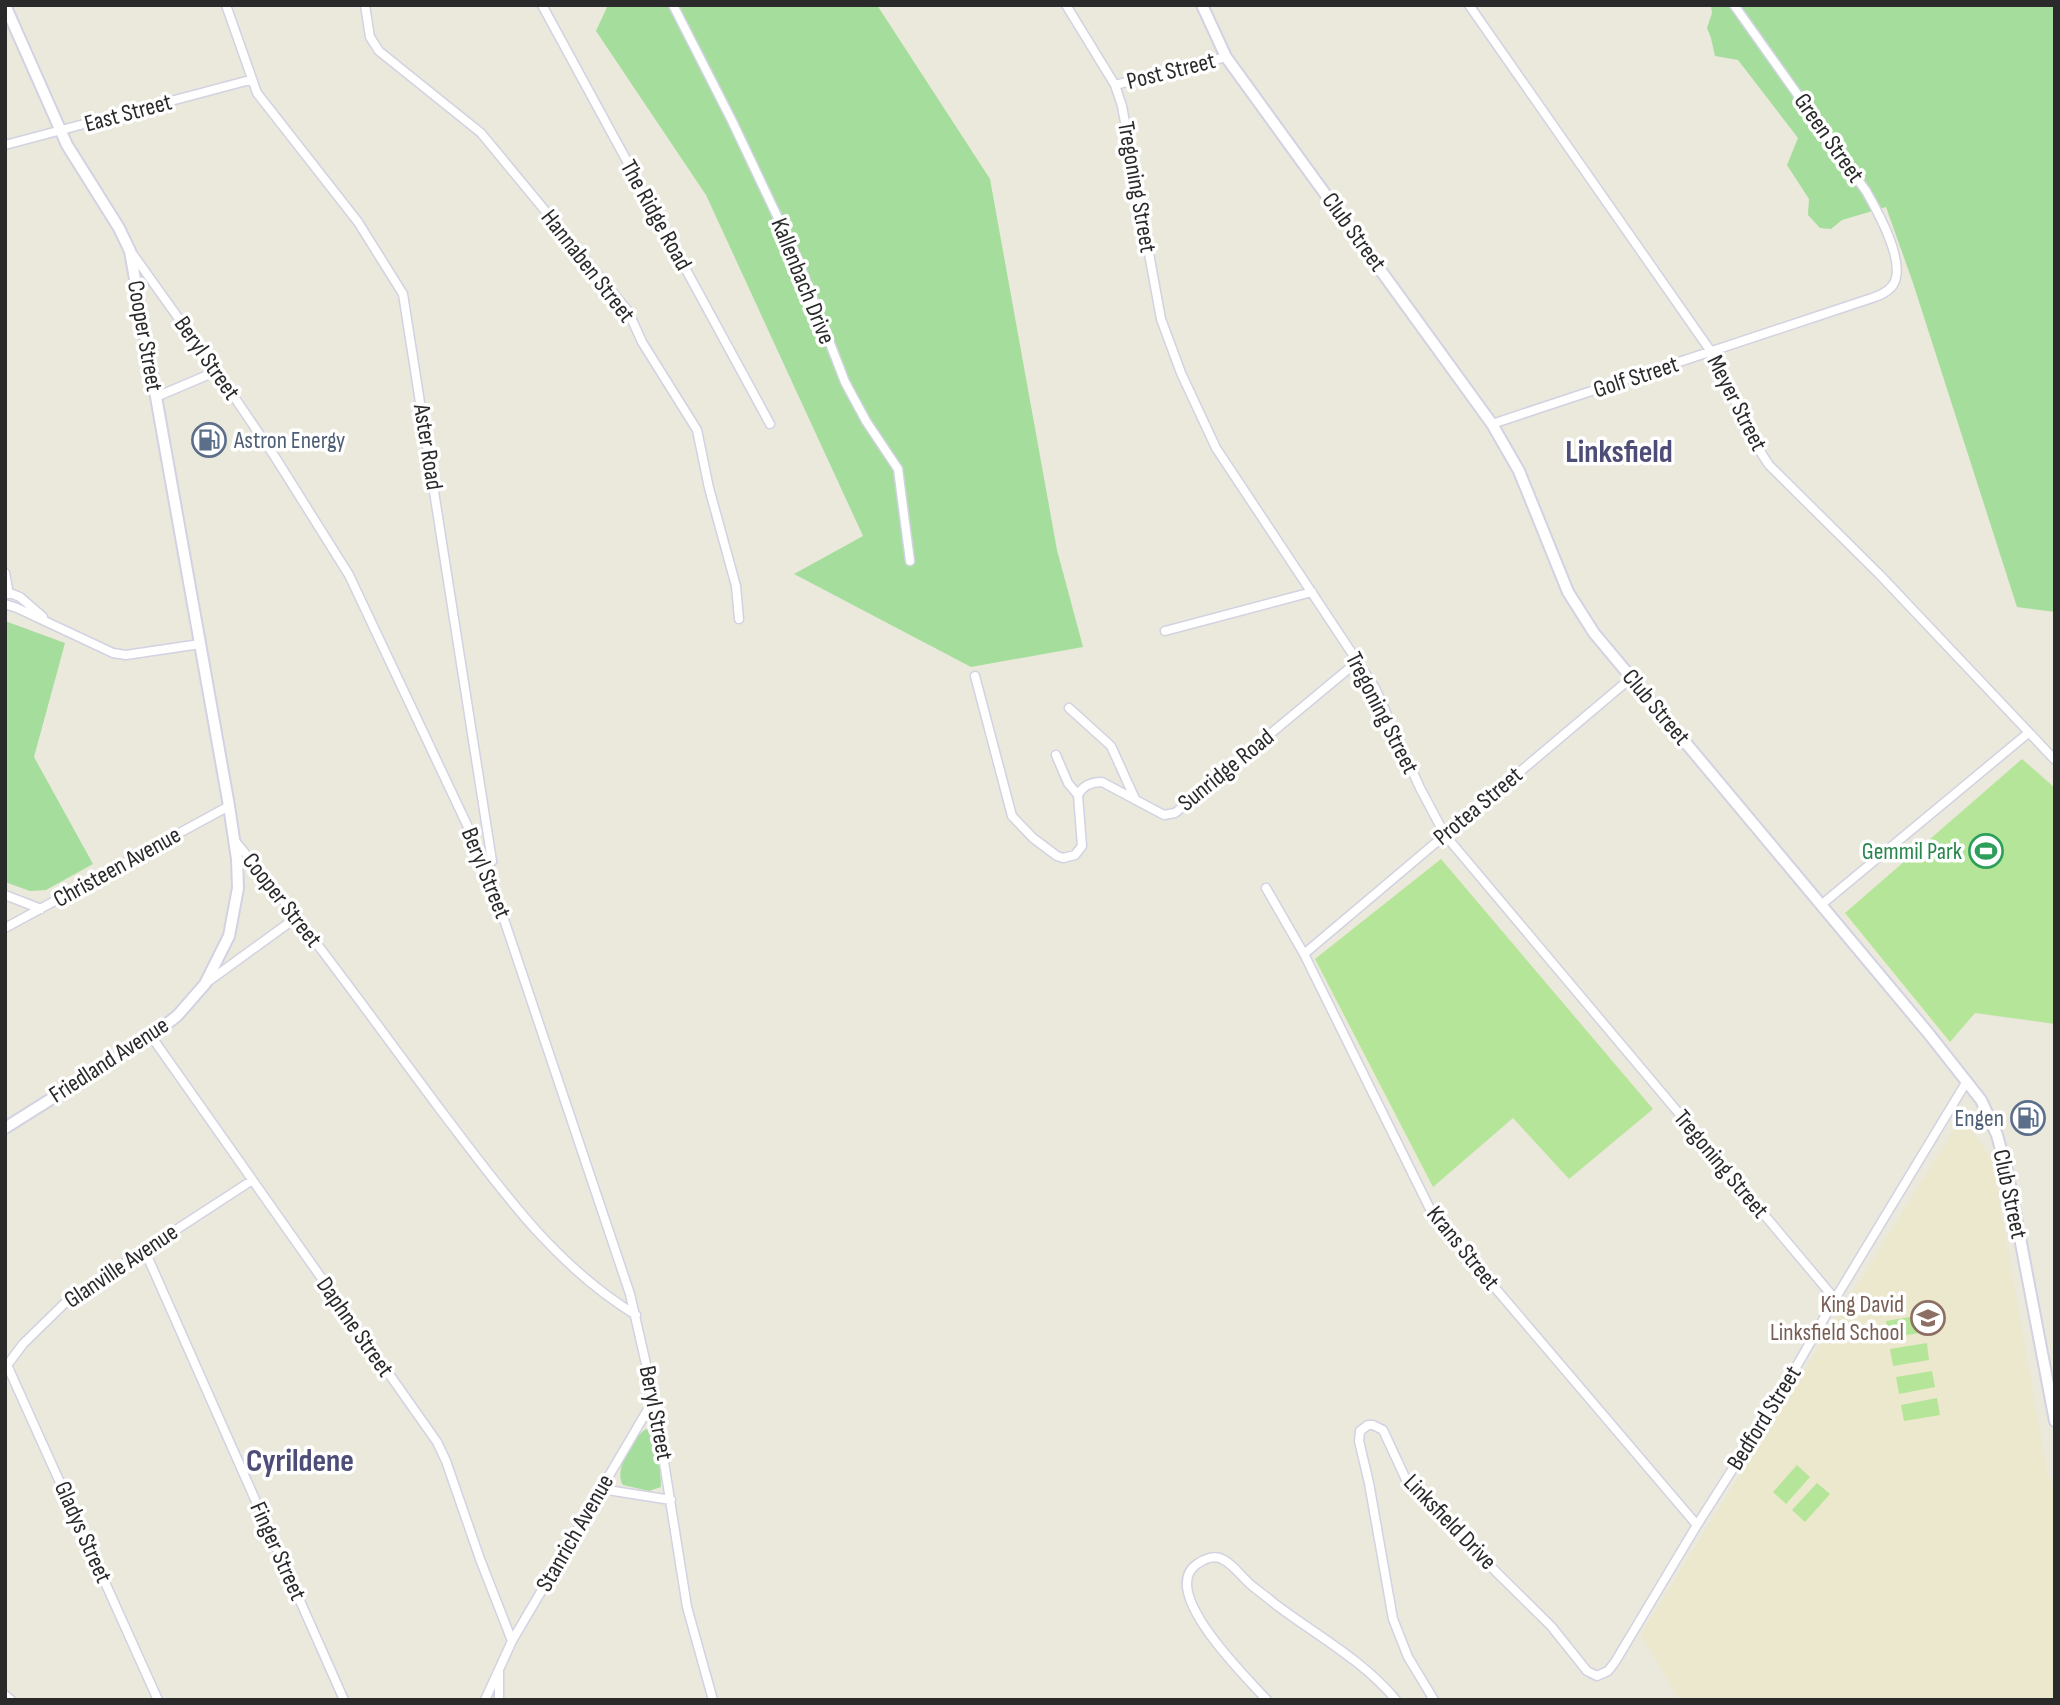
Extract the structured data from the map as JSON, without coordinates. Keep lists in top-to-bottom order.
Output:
{
  "streets": {
    "main road": [
      "Club Street",
      "Cooper Street",
      "Beryl Street",
      "Friedland Avenue"
    ],
    "street": [
      "Post Street",
      "East Street",
      "Green Street",
      "Tregoning Street",
      "The Ridge Road",
      "Hannaben Street",
      "Kallenbach Drive",
      "Golf Street",
      "Meyer Street",
      "Aster Road",
      "Sunridge Road",
      "Protea Street",
      "Christeen Avenue",
      "Krans Street",
      "Glanville Avenue",
      "Daphne Street",
      "Bedford Street",
      "Linksfield Drive",
      "Gladys Street",
      "Stanrich Avenue",
      "Finger Street"
    ]
  },
  "crossings": [
    ["Post Street", "Tregoning Street"],
    ["Post Street", "Club Street"],
    ["East Street", "Beryl Street"],
    ["East Street", "Aster Road"],
    ["Green Street", "Golf Street"],
    ["Tregoning Street", "Sunridge Road"],
    ["Tregoning Street", "Protea Street"],
    ["Tregoning Street", "Bedford Street"],
    ["Club Street", "Golf Street"],
    ["Club Street", "Protea Street"],
    ["Club Street", "Bedford Street"],
    ["Cooper Street", "Beryl Street"],
    ["Cooper Street", "Christeen Avenue"],
    ["Cooper Street", "Friedland Avenue"],
    ["Beryl Street", "Aster Road"],
    ["Beryl Street", "Stanrich Avenue"],
    ["Golf Street", "Meyer Street"],
    ["Protea Street", "Krans Street"],
    ["Friedland Avenue", "Daphne Street"],
    ["Krans Street", "Bedford Street"],
    ["Glanville Avenue", "Daphne Street"],
    ["Glanville Avenue", "Gladys Street"],
    ["Glanville Avenue", "Finger Street"],
    ["Daphne Street", "Stanrich Avenue"],
    ["Bedford Street", "Linksfield Drive"]
  ],
  "districts": ["Linksfield", "Cyrildene"],
  "places": {
    "fuel station": ["Astron Energy", "Engen"],
    "sports": ["Gemmil Park"],
    "school or university": ["King David Linksfield School"]
  }
}
